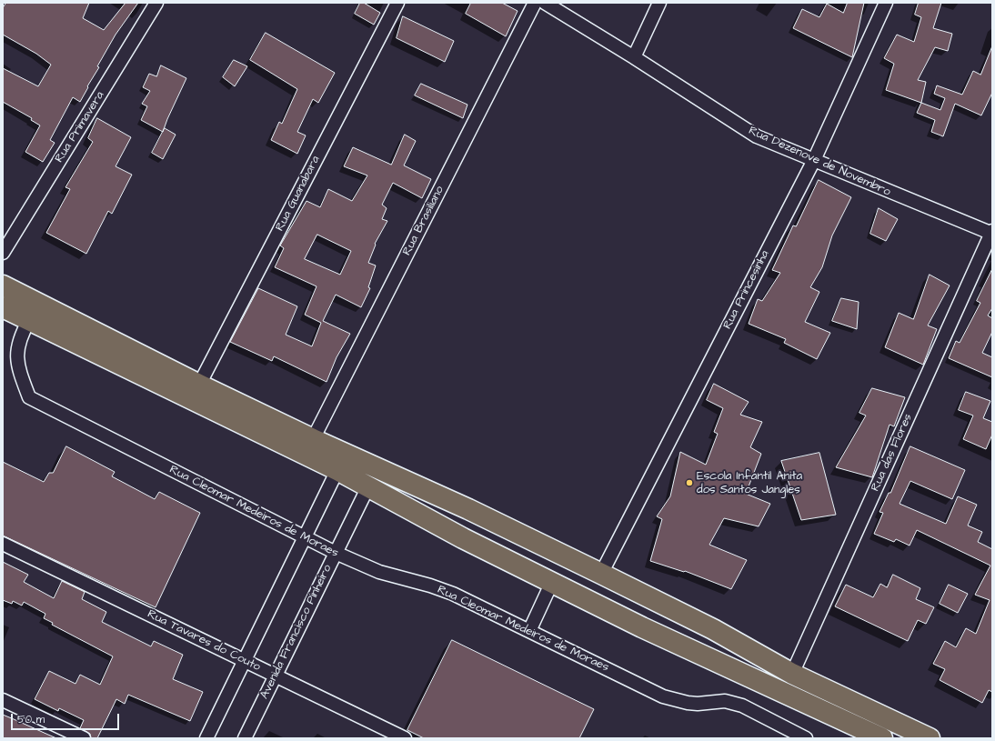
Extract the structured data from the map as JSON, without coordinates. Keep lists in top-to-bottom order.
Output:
{
  "streets": {
    "street": [
      "Rua Primavera",
      "Rua Dezenove de Novembro",
      "Rua Guanabara",
      "Rua Brasiliano",
      "Rua Princesinha",
      "Rua das Flores",
      "Rua Cleomar Medeiros de Moraes",
      "Avenida Francisco Pinheiro",
      "Rua Tavares do Couto"
    ]
  },
  "crossings": [
    ["Rua Dezenove de Novembro", "Rua Princesinha"],
    ["Rua Dezenove de Novembro", "Rua das Flores"],
    ["Rua Cleomar Medeiros de Moraes", "Avenida Francisco Pinheiro"],
    ["Avenida Francisco Pinheiro", "Rua Tavares do Couto"]
  ],
  "places": ["Escola Infantil Anita dos Santos Jangles"],
  "scale_bar": "50 m"
}
